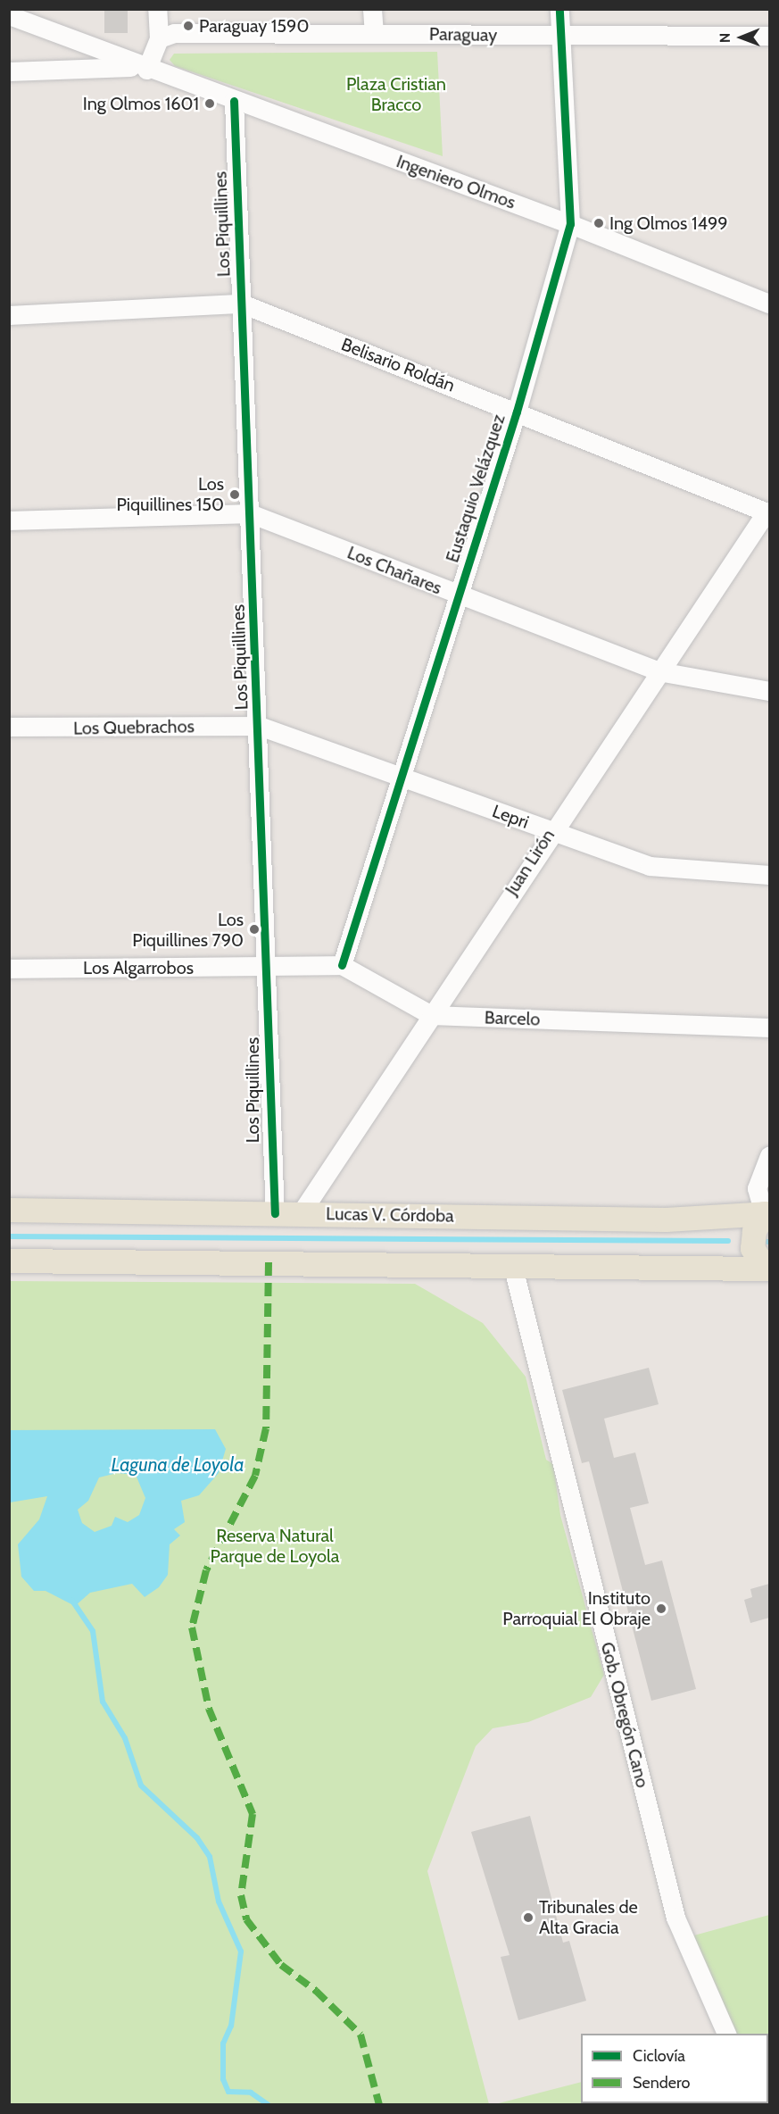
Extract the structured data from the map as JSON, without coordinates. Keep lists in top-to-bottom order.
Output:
{
  "streets": {
    "main road": ["Lucas V. Córdoba"],
    "street": [
      "Paraguay",
      "Ingeniero Olmos",
      "Los Piquillines",
      "Belisario Roldán",
      "Eustaquio Velázquez",
      "Los Chañares",
      "Los Quebrachos",
      "Lepri",
      "Juan Lirón",
      "Los Algarrobos",
      "Barcelo",
      "Gob. Obregón Cano"
    ]
  },
  "crossings": [
    ["Paraguay", "Eustaquio Velázquez"],
    ["Ingeniero Olmos", "Los Piquillines"],
    ["Ingeniero Olmos", "Eustaquio Velázquez"],
    ["Los Piquillines", "Belisario Roldán"],
    ["Los Piquillines", "Los Chañares"],
    ["Los Piquillines", "Los Quebrachos"],
    ["Los Piquillines", "Lepri"],
    ["Los Piquillines", "Los Algarrobos"],
    ["Los Piquillines", "Barcelo"],
    ["Los Piquillines", "Lucas V. Córdoba"],
    ["Belisario Roldán", "Eustaquio Velázquez"],
    ["Belisario Roldán", "Juan Lirón"],
    ["Eustaquio Velázquez", "Los Chañares"],
    ["Eustaquio Velázquez", "Lepri"],
    ["Eustaquio Velázquez", "Barcelo"],
    ["Los Chañares", "Juan Lirón"],
    ["Los Quebrachos", "Lepri"],
    ["Lepri", "Juan Lirón"],
    ["Juan Lirón", "Barcelo"],
    ["Juan Lirón", "Lucas V. Córdoba"],
    ["Los Algarrobos", "Barcelo"]
  ],
  "water": ["Laguna de Loyola"],
  "parks": ["Plaza Cristian Bracco", "Reserva Natural Parque de Loyola"],
  "places": [
    "Paraguay 1590",
    "Ing Olmos 1601",
    "Ing Olmos 1499",
    "Los Piquillines 150",
    "Los Piquillines 790",
    "Instituto Parroquial El Obraje",
    "Tribunales de Alta Gracia"
  ],
  "legend": ["Ciclovía", "Sendero"],
  "north": "left"
}
